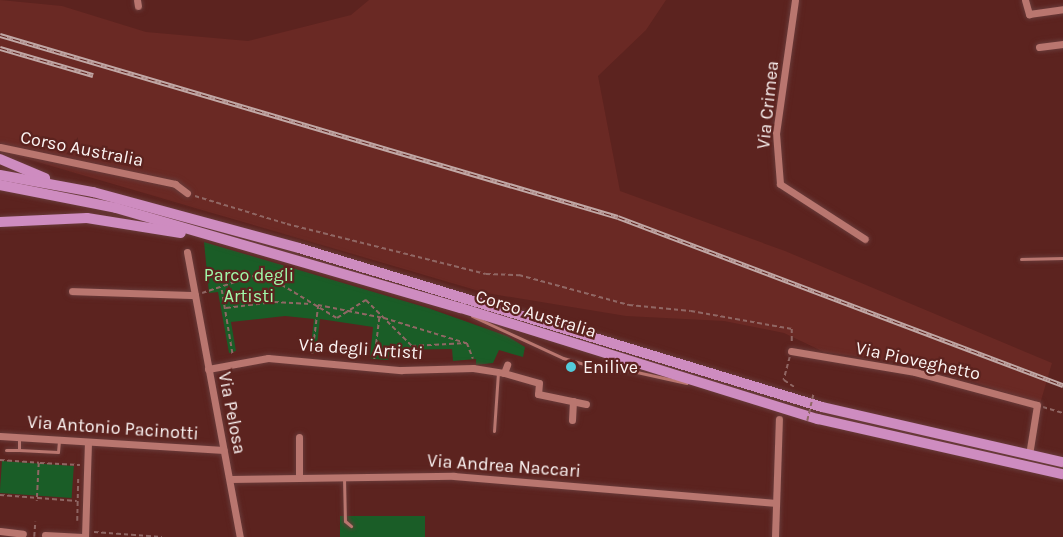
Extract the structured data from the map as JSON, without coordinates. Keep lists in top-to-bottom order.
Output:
{
  "streets": {
    "highway": ["Corso Australia"],
    "street": [
      "Via Crimea",
      "Via degli Artisti",
      "Via Pioveghetto",
      "Via Pelosa",
      "Via Antonio Pacinotti",
      "Via Andrea Naccari"
    ]
  },
  "crossings": [
    ["Corso Australia", "Via Pioveghetto"],
    ["Via degli Artisti", "Via Pelosa"],
    ["Via Pelosa", "Via Antonio Pacinotti"],
    ["Via Pelosa", "Via Andrea Naccari"]
  ],
  "parks": ["Parco degli Artisti"],
  "places": ["Enilive"]
}
